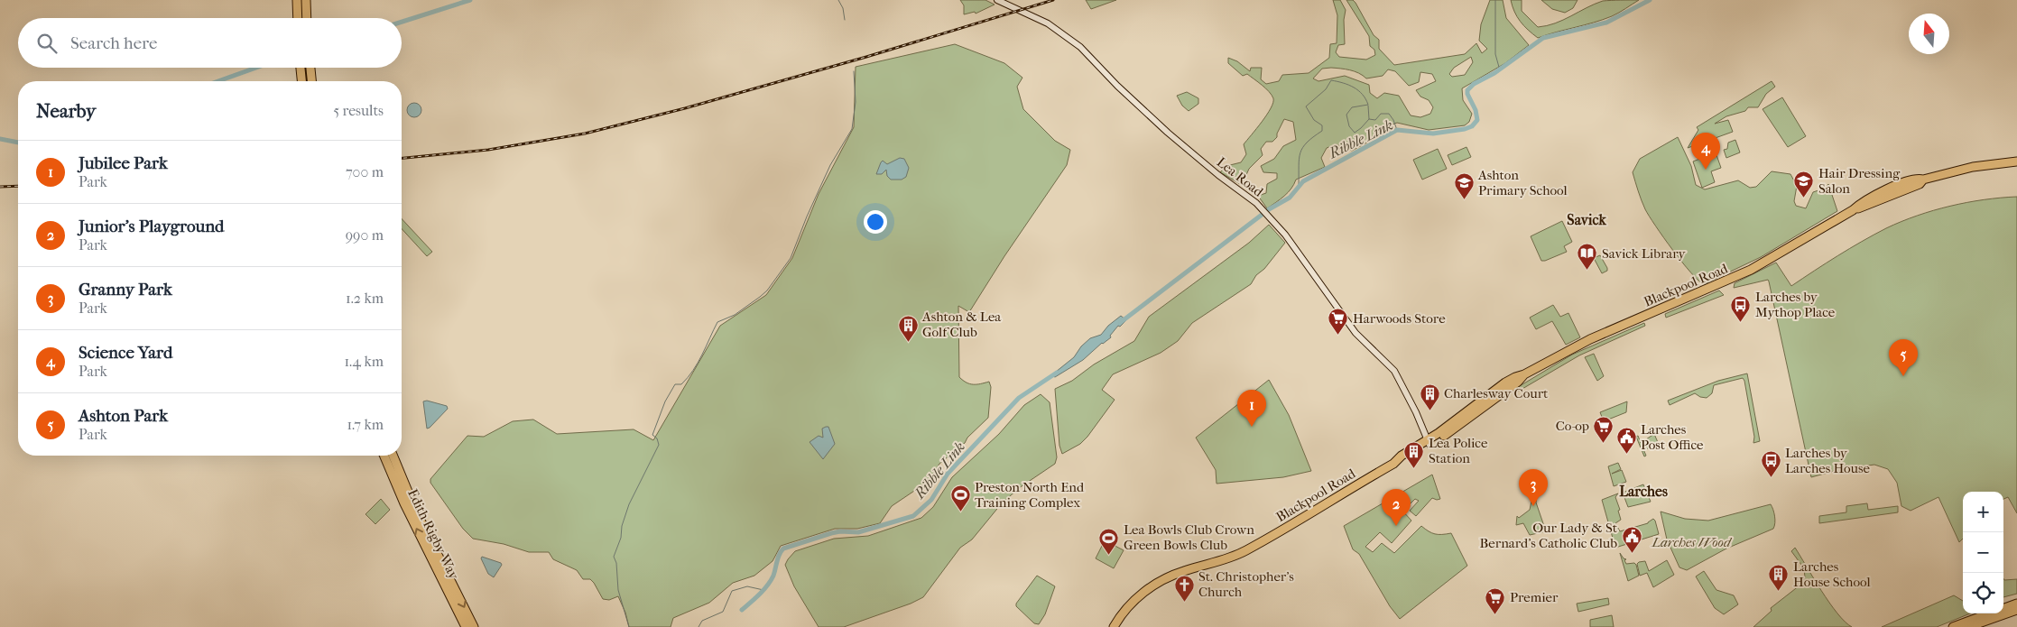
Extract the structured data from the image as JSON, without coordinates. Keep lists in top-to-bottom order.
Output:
{
  "streets": {
    "highway": ["Blackpool Road", "Edith Rigby Way"],
    "street": ["Lea Road"]
  },
  "crossings": [
    ["Lea Road", "Blackpool Road"]
  ],
  "districts": ["Savick", "Larches"],
  "water": ["Ribble Link"],
  "parks": ["Larches Wood"],
  "places": {
    "school or university": ["Hair Dressing Salon", "Ashton Primary School"],
    "library": ["Savick Library"],
    "bus stop": ["Larches by Mythop Place", "Larches by Larches House"],
    "supermarket": ["Harwoods Store", "Co-op", "Premier"],
    "building": [
      "Ashton & Lea Golf Club",
      "Charlesway Court",
      "Lea Police Station",
      "Larches House School"
    ],
    "public building": ["Larches Post Office", "Our Lady & St Bernard's Catholic Club"],
    "sports": ["Preston North End Training Complex", "Lea Bowls Club Crown Green Bowls Club"],
    "church": ["St. Christopher's Church"]
  },
  "north": "top",
  "page": {
    "search": "Search here",
    "heading": ["Nearby", "5 results"],
    "pins": [
      "4",
      "5",
      "1",
      "3",
      "2"
    ],
    "list": [
      {
        "mark": "1",
        "name": "Jubilee Park",
        "note": "Park",
        "value": "700 m"
      },
      {
        "mark": "2",
        "name": "Junior's Playground",
        "note": "Park",
        "value": "990 m"
      },
      {
        "mark": "3",
        "name": "Granny Park",
        "note": "Park",
        "value": "1.2 km"
      },
      {
        "mark": "4",
        "name": "Science Yard",
        "note": "Park",
        "value": "1.4 km"
      },
      {
        "mark": "5",
        "name": "Ashton Park",
        "note": "Park",
        "value": "1.7 km"
      }
    ],
    "map_buttons": ["+", "−"]
  }
}
